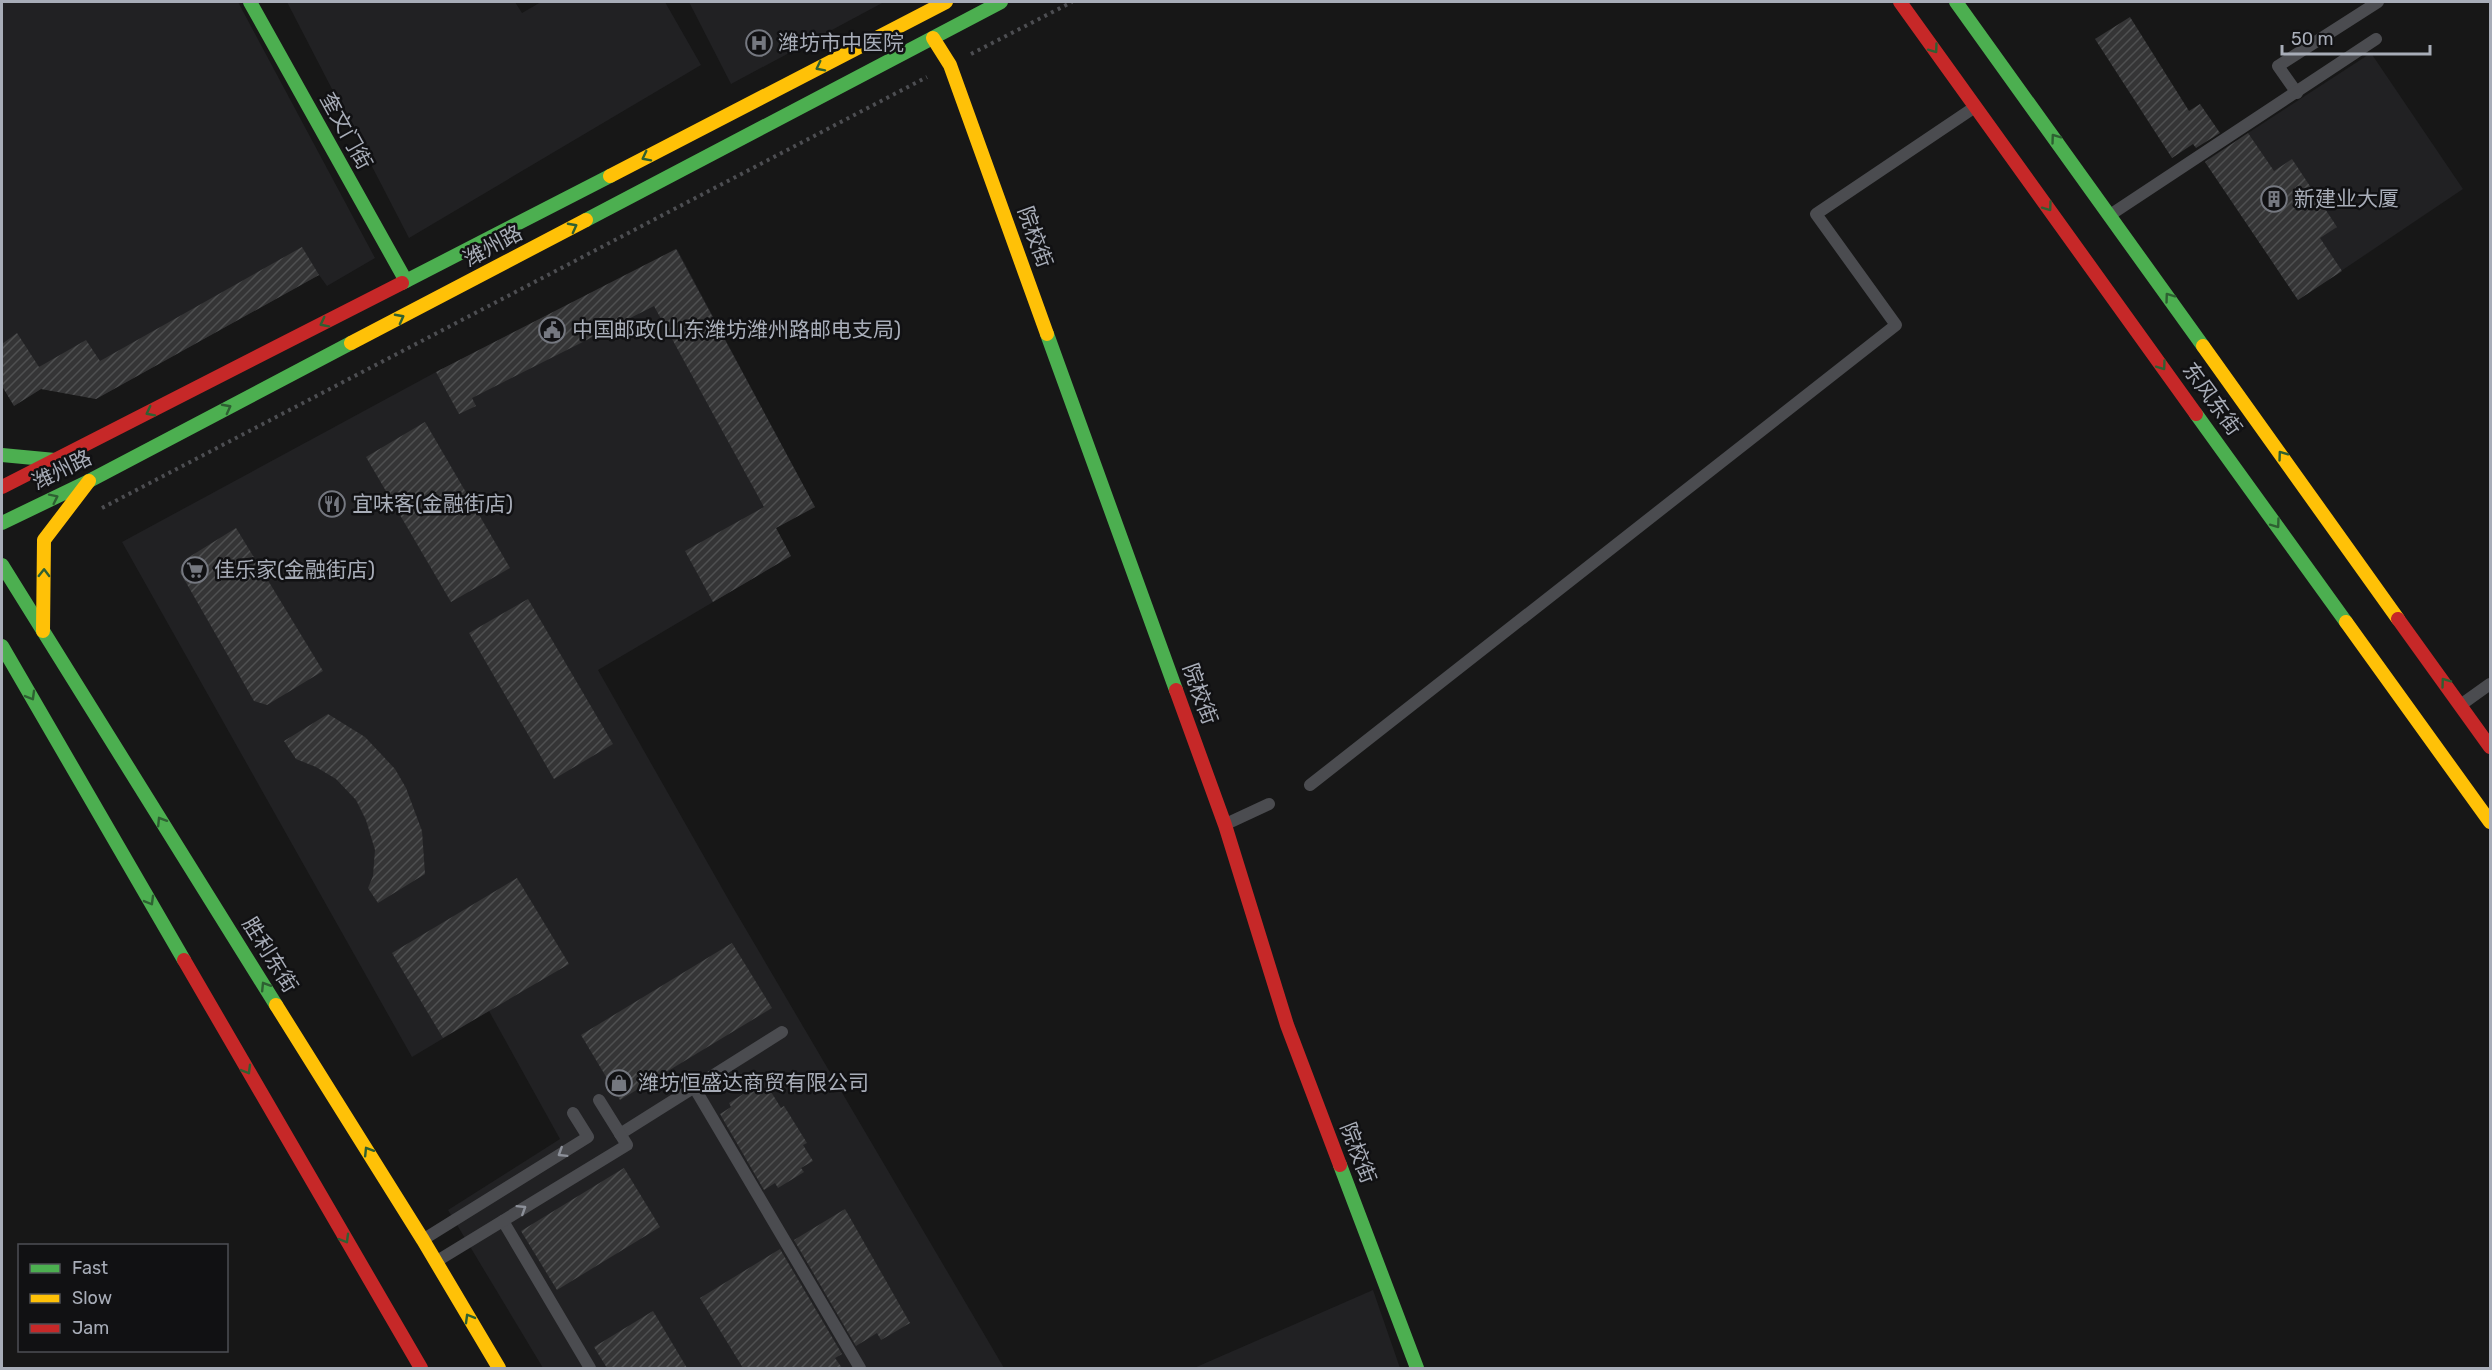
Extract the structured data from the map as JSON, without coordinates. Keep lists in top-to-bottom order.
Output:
{
  "streets": {
    "main road": [
      "奎文门街",
      "院校街",
      "潍州路",
      "东风东街",
      "胜利东街"
    ]
  },
  "crossings": [
    ["奎文门街", "潍州路"],
    ["院校街", "潍州路"]
  ],
  "places": {
    "hospital": ["潍坊市中医院"],
    "building": ["新建业大厦"],
    "public building": ["中国邮政(山东潍坊潍州路邮电支局)"],
    "restaurant": ["宜味客(金融街店)"],
    "supermarket": ["佳乐家(金融街店)"],
    "shop": ["潍坊恒盛达商贸有限公司"]
  },
  "legend": ["Fast", "Slow", "Jam"],
  "scale_bar": "50 m"
}
